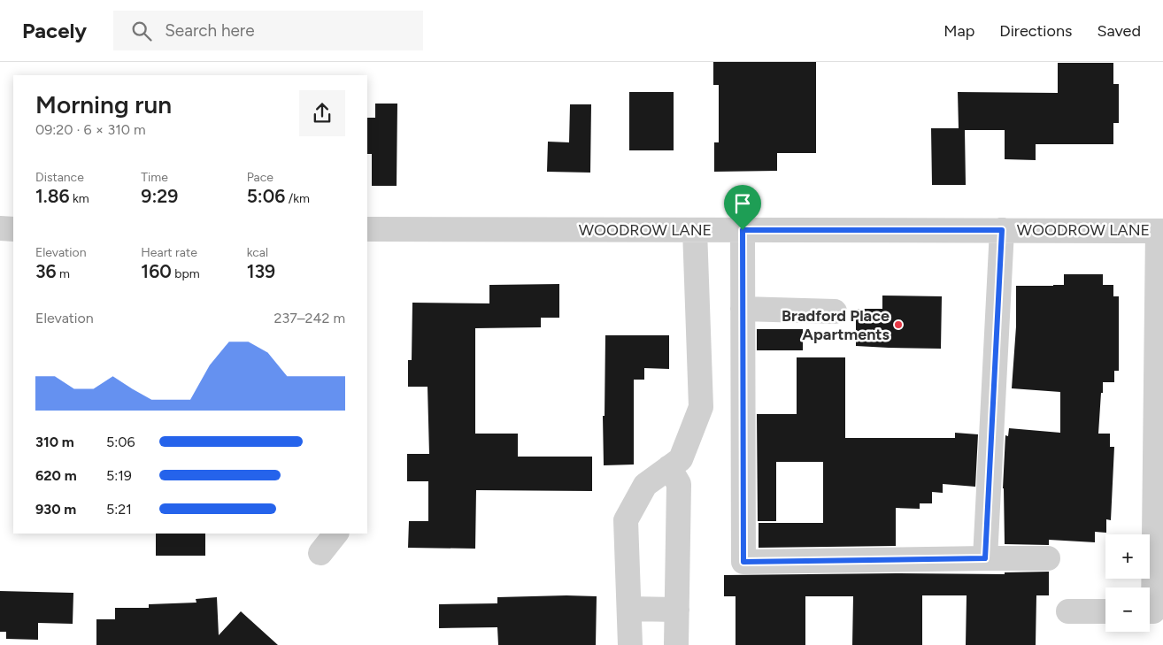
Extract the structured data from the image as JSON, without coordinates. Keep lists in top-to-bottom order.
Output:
{
  "streets": {
    "street": ["WOODROW LANE"]
  },
  "places": ["Bradford Place Apartments"],
  "page": {
    "header": "Pacely",
    "search": "Search here",
    "nav": ["Map", "Directions", "Saved"],
    "heading": ["Morning run", "09:20 · 6 × 310 m"],
    "stats": [
      ["Distance", "1.86 km"],
      ["Time", "9:29"],
      ["Pace", "5:06 /km"],
      ["Elevation", "36 m"],
      ["Heart rate", "160 bpm"],
      ["kcal", "139"]
    ],
    "chart": ["Elevation", "237–242 m"],
    "list": [
      {
        "name": "310 m",
        "note": "5:06"
      },
      {
        "name": "620 m",
        "note": "5:19"
      },
      {
        "name": "930 m",
        "note": "5:21"
      }
    ],
    "map_buttons": ["+", "−"]
  }
}
